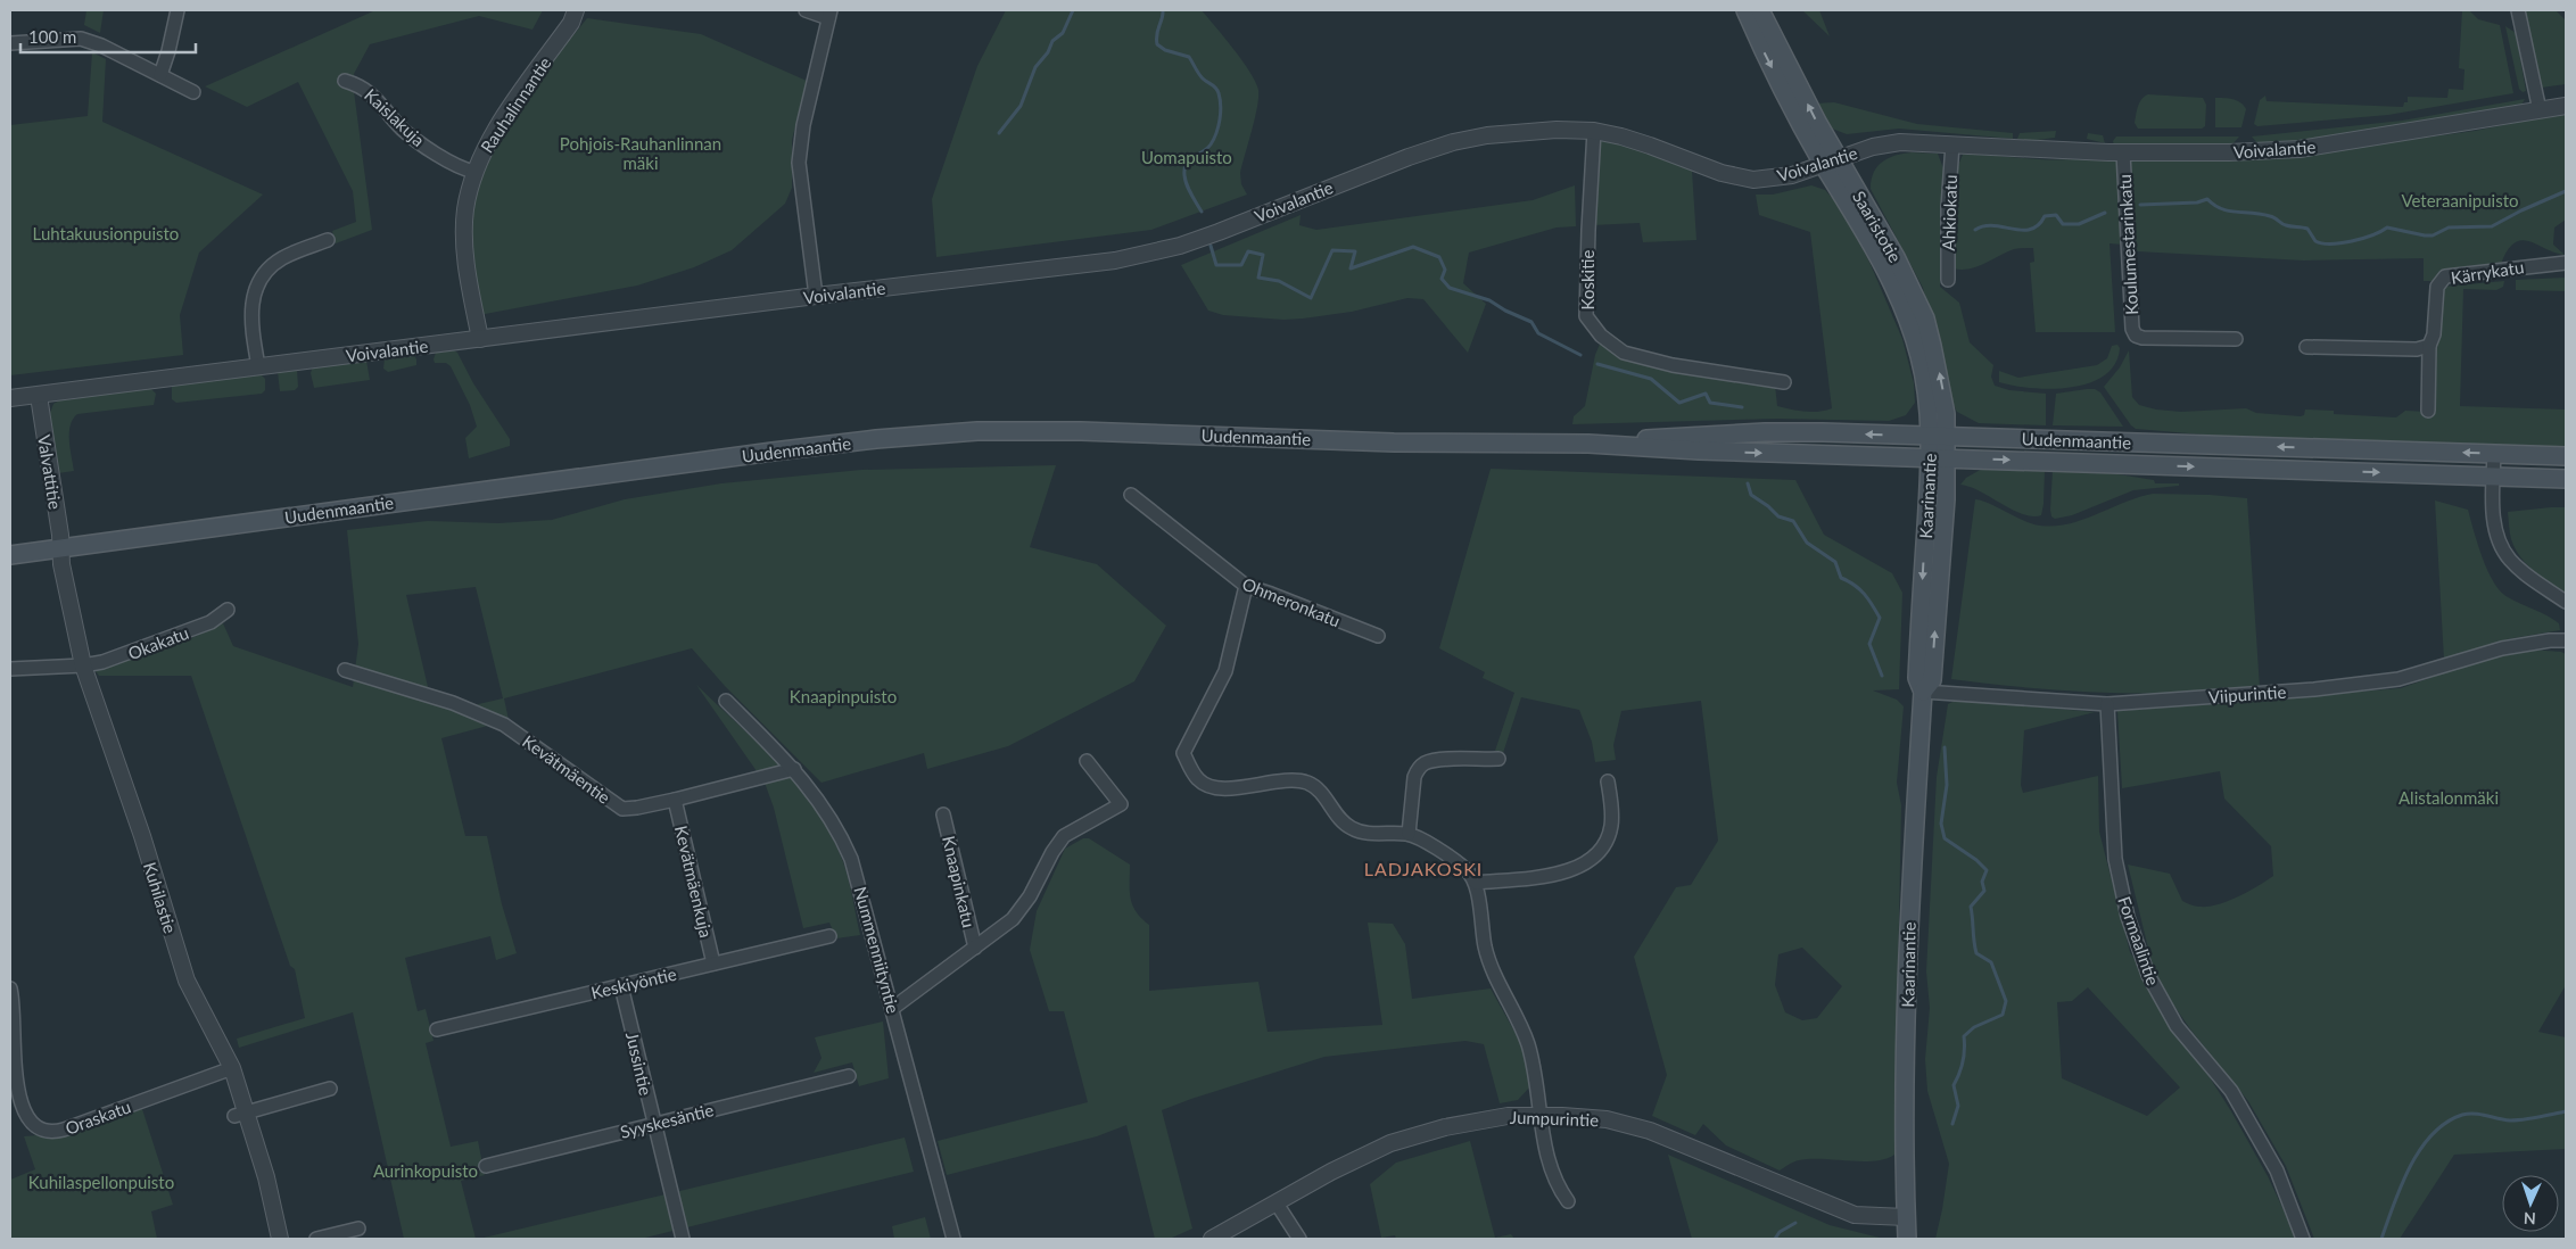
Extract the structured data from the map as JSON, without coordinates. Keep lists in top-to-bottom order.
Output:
{
  "streets": {
    "main road": ["Saaristotie", "Uudenmaantie", "Kaarinantie"],
    "street": [
      "Rauhalinnantie",
      "Kaislakuja",
      "Voivalantie",
      "Ahkiokatu",
      "Koulumestarinkatu",
      "Kärrykatu",
      "Koskitie",
      "Valvattitie",
      "Ohmeronkatu",
      "Okakatu",
      "Viipurintie",
      "Kevätmäentie",
      "Kevätmäenkuja",
      "Knaapinkatu",
      "Kuhilastie",
      "Formaalintie",
      "Nummenniityntie",
      "Keskiyöntie",
      "Jussintie",
      "Oraskatu",
      "Jumpurintie",
      "Syyskesäntie"
    ]
  },
  "crossings": [
    ["Rauhalinnantie", "Kaislakuja"],
    ["Rauhalinnantie", "Voivalantie"],
    ["Voivalantie", "Ahkiokatu"],
    ["Voivalantie", "Saaristotie"],
    ["Voivalantie", "Koulumestarinkatu"],
    ["Voivalantie", "Koskitie"],
    ["Voivalantie", "Valvattitie"],
    ["Saaristotie", "Uudenmaantie"],
    ["Saaristotie", "Kaarinantie"],
    ["Uudenmaantie", "Valvattitie"],
    ["Uudenmaantie", "Kaarinantie"],
    ["Uudenmaantie", "Kuhilastie"],
    ["Valvattitie", "Kuhilastie"],
    ["Kaarinantie", "Viipurintie"],
    ["Kaarinantie", "Jumpurintie"],
    ["Okakatu", "Kuhilastie"],
    ["Viipurintie", "Formaalintie"],
    ["Kevätmäentie", "Kevätmäenkuja"],
    ["Kevätmäentie", "Nummenniityntie"],
    ["Kevätmäenkuja", "Keskiyöntie"],
    ["Kuhilastie", "Oraskatu"],
    ["Keskiyöntie", "Jussintie"],
    ["Jussintie", "Syyskesäntie"]
  ],
  "districts": ["LADJAKOSKI"],
  "parks": [
    "Pohjois-Rauhanlinnan mäki",
    "Uomapuisto",
    "Veteraanipuisto",
    "Luhtakuusionpuisto",
    "Knaapinpuisto",
    "Alistalonmäki",
    "Aurinkopuisto",
    "Kuhilaspellonpuisto"
  ],
  "scale_bar": "100 m",
  "north": "bottom"
}
